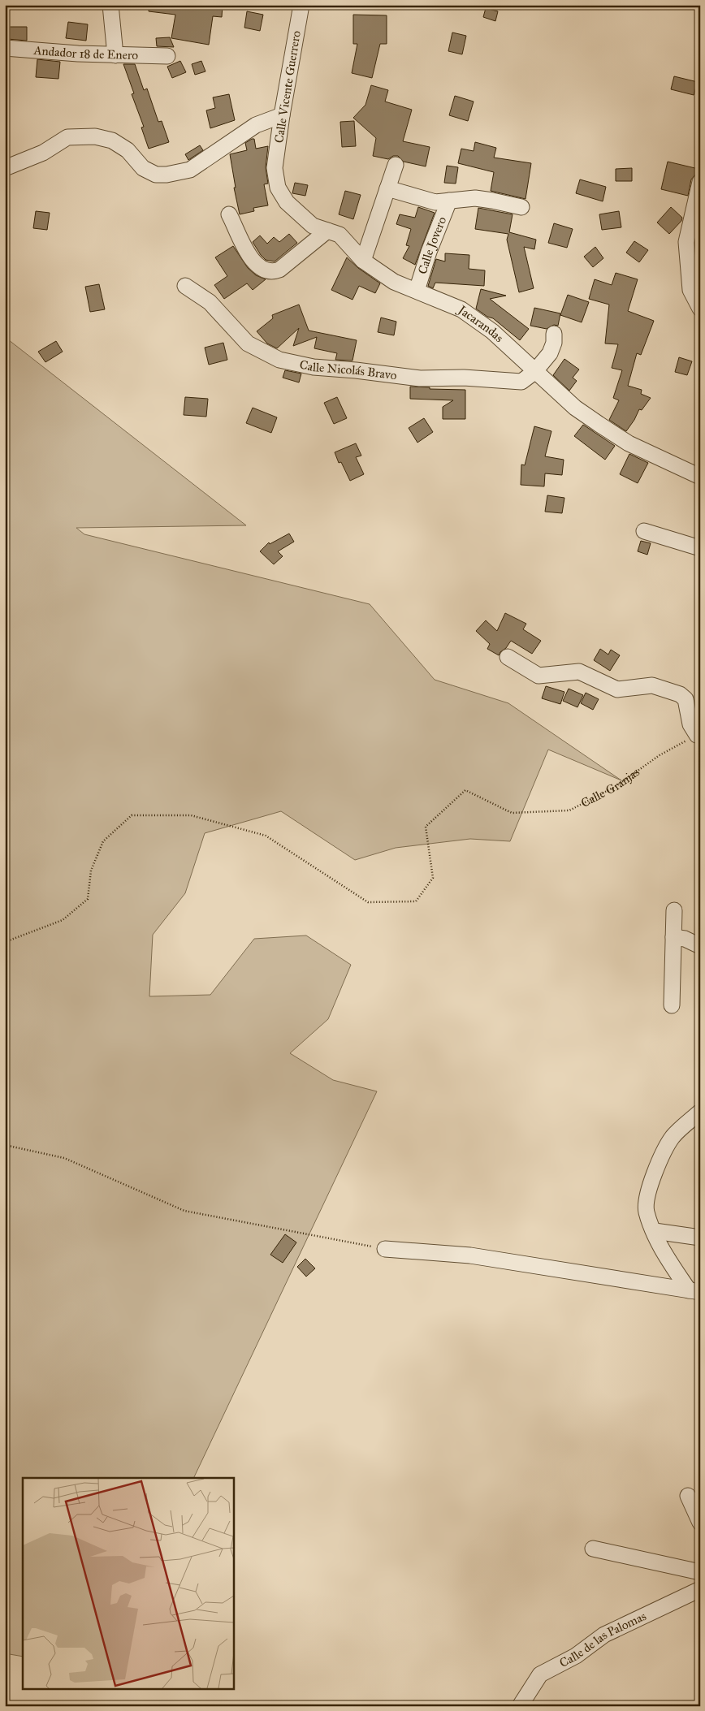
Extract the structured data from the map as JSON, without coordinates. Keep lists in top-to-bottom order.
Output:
{
  "streets": {
    "street": [
      "Andador 18 de Enero",
      "Calle Vicente Guerrero",
      "Calle Jovero",
      "Jacarandas",
      "Calle Nicolás Bravo",
      "Calle de las Palomas"
    ],
    "path": ["Calle Granjas"]
  },
  "crossings": [
    ["Calle Vicente Guerrero", "Jacarandas"],
    ["Calle Jovero", "Jacarandas"],
    ["Jacarandas", "Calle Nicolás Bravo"]
  ]
}
